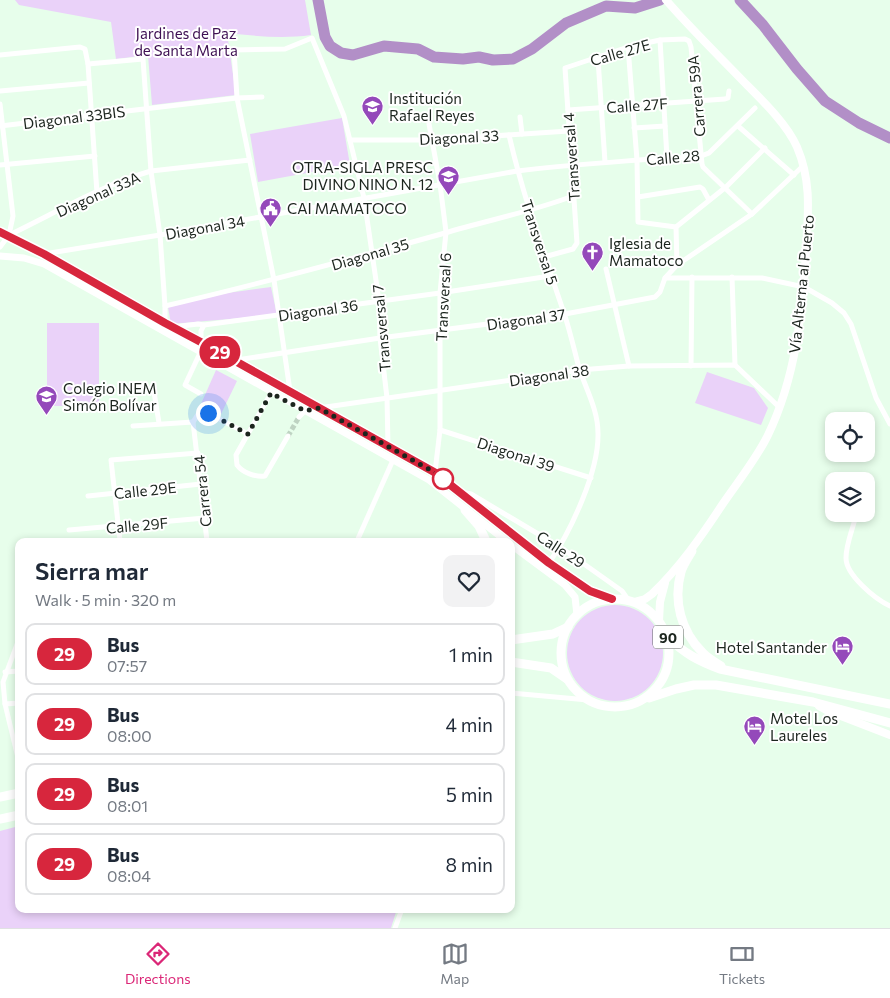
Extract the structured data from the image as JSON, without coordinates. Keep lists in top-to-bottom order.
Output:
{
  "streets": {
    "highway": ["90"],
    "main road": ["Vía Alterna al Puerto"],
    "street": [
      "Calle 27E",
      "Carrera 59A",
      "Calle 27F",
      "Diagonal 33BIS",
      "Diagonal 33",
      "Transversal 4",
      "Calle 28",
      "Diagonal 33A",
      "Diagonal 34",
      "Transversal 5",
      "Diagonal 35",
      "Transversal 6",
      "Diagonal 36",
      "Diagonal 37",
      "Transversal 7",
      "Diagonal 38",
      "Diagonal 39",
      "Calle 29E",
      "Carrera 54",
      "Calle 29F",
      "Calle 29"
    ]
  },
  "crossings": [
    ["Calle 27E", "Carrera 59A"],
    ["Calle 27E", "Transversal 4"],
    ["Carrera 59A", "Calle 27F"],
    ["Carrera 59A", "Calle 28"],
    ["Calle 27F", "Transversal 4"],
    ["Diagonal 33BIS", "Transversal 7"],
    ["Diagonal 33", "Transversal 4"],
    ["Diagonal 33", "Transversal 5"],
    ["Diagonal 33", "Transversal 6"],
    ["Diagonal 33", "Transversal 7"],
    ["Transversal 4", "Calle 28"],
    ["Transversal 4", "Diagonal 34"],
    ["Transversal 4", "Transversal 5"],
    ["Transversal 4", "Diagonal 35"],
    ["Calle 28", "Diagonal 34"],
    ["Diagonal 34", "Transversal 5"],
    ["Diagonal 34", "Transversal 6"],
    ["Diagonal 34", "Transversal 7"],
    ["Transversal 5", "Diagonal 35"],
    ["Transversal 5", "Diagonal 36"],
    ["Transversal 5", "Diagonal 37"],
    ["Transversal 5", "Diagonal 38"],
    ["Transversal 5", "Diagonal 39"],
    ["Transversal 5", "Calle 29"],
    ["Diagonal 35", "Transversal 6"],
    ["Diagonal 35", "Transversal 7"],
    ["Vía Alterna al Puerto", "Calle 29"],
    ["Vía Alterna al Puerto", "90"],
    ["Transversal 6", "Diagonal 36"],
    ["Transversal 6", "Diagonal 37"],
    ["Transversal 6", "Diagonal 38"],
    ["Transversal 6", "Diagonal 39"],
    ["Diagonal 36", "Transversal 7"],
    ["Diagonal 37", "Transversal 7"],
    ["Transversal 7", "Diagonal 38"],
    ["Calle 29E", "Carrera 54"],
    ["Carrera 54", "Calle 29F"],
    ["Calle 29", "90"]
  ],
  "parks": ["Jardines de Paz de Santa Marta"],
  "places": {
    "school or university": ["Institución Rafael Reyes", "OTRA-SIGLA PRESC DIVINO NINO N. 12", "Colegio INEM Simón Bolívar"],
    "public building": ["CAI MAMATOCO"],
    "church": ["Iglesia de Mamatoco"],
    "hotel": ["Hotel Santander", "Motel Los Laureles"]
  },
  "lines": ["bus line 29"],
  "page": {
    "on_map": "29",
    "heading": ["Sierra mar", "Walk · 5 min · 320 m"],
    "list": [
      {
        "mark": "29",
        "name": "Bus",
        "note": "07:57",
        "value": "1 min"
      },
      {
        "mark": "29",
        "name": "Bus",
        "note": "08:00",
        "value": "4 min"
      },
      {
        "mark": "29",
        "name": "Bus",
        "note": "08:01",
        "value": "5 min"
      },
      {
        "mark": "29",
        "name": "Bus",
        "note": "08:04",
        "value": "8 min"
      }
    ],
    "tabs": ["Directions", "Map", "Tickets"]
  }
}
